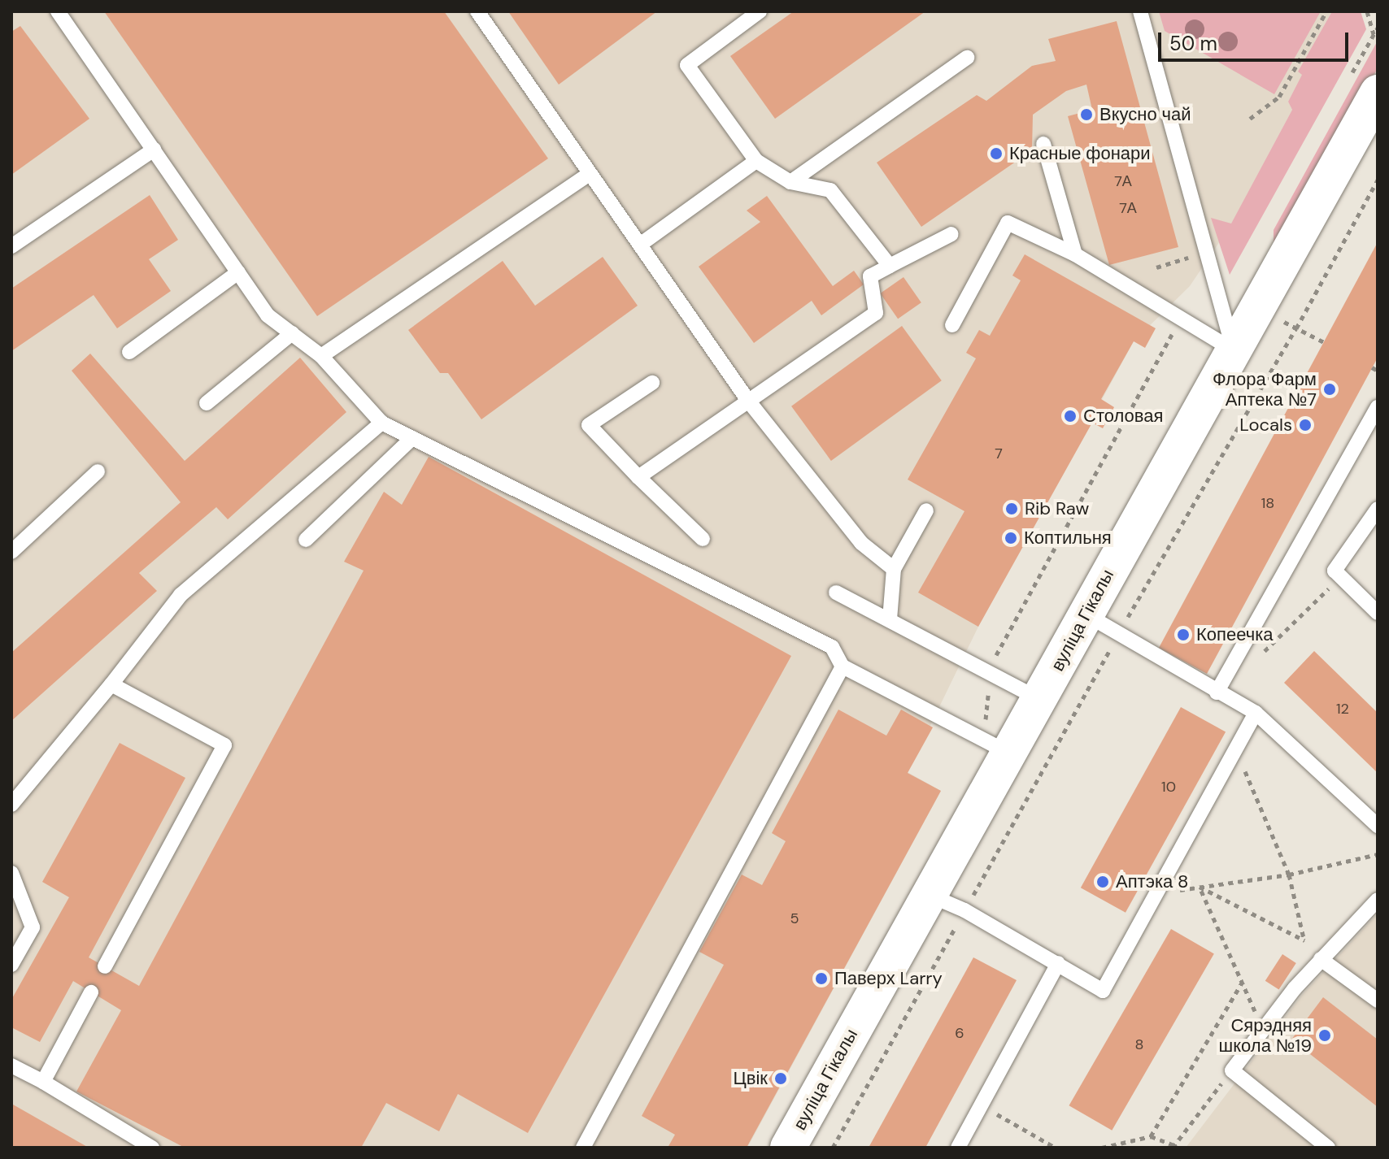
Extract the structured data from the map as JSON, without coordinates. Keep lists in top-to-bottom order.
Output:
{
  "streets": {
    "street": ["вуліца Гікалы"]
  },
  "places": [
    "Вкусно чай",
    "Красные фонари",
    "Флора Фарм Аптека №7",
    "Столовая",
    "Locals",
    "Rib Raw",
    "Коптильня",
    "Копеечка",
    "Аптэка 8",
    "Паверх Larry",
    "Сярэдняя школа №19",
    "Цвік"
  ],
  "house_numbers": [
    "7А",
    "7А",
    "7",
    "18",
    "12",
    "10",
    "5",
    "6",
    "8"
  ],
  "scale_bar": "50 m"
}
